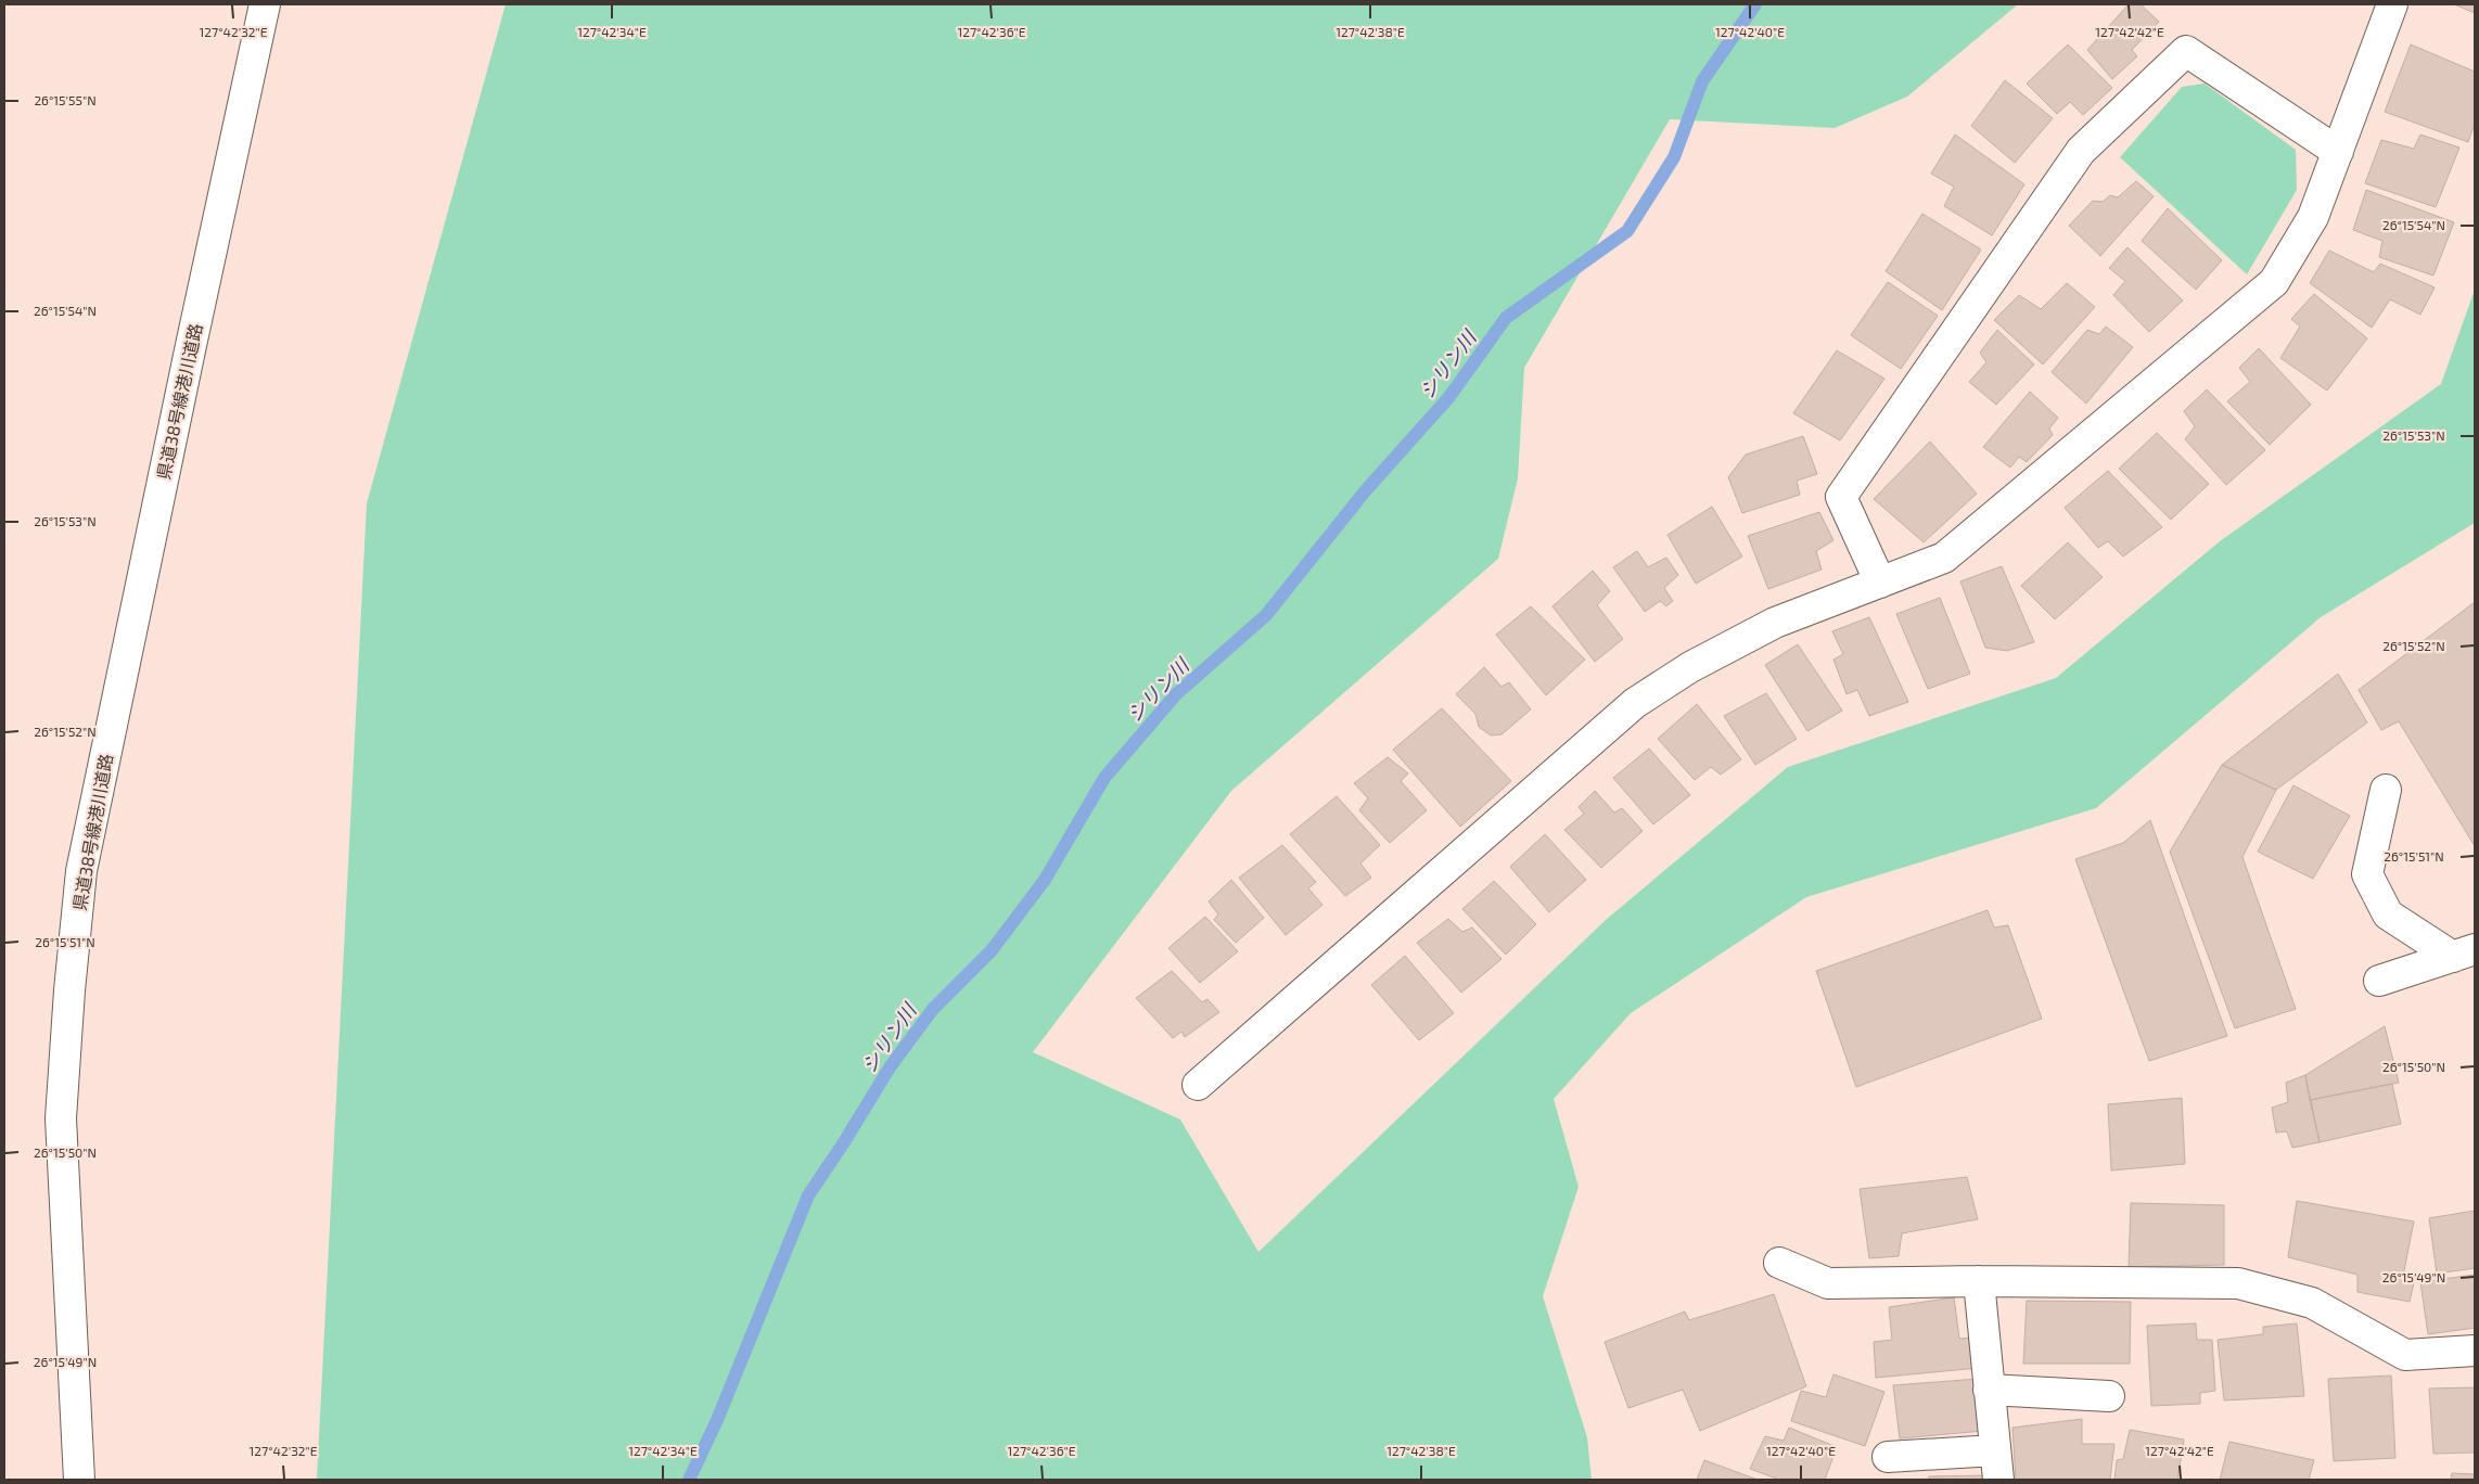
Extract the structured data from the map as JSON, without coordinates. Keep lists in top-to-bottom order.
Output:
{
  "streets": {
    "street": ["県道38号線港川道路"]
  },
  "water": ["シリン川"],
  "coordinates": [
    "127°42'32\"E",
    "127°42'34\"E",
    "127°42'36\"E",
    "127°42'38\"E",
    "127°42'40\"E",
    "127°42'42\"E",
    "26°15'55\"N",
    "26°15'54\"N",
    "26°15'53\"N",
    "26°15'52\"N",
    "26°15'51\"N",
    "26°15'50\"N",
    "26°15'49\"N"
  ]
}
